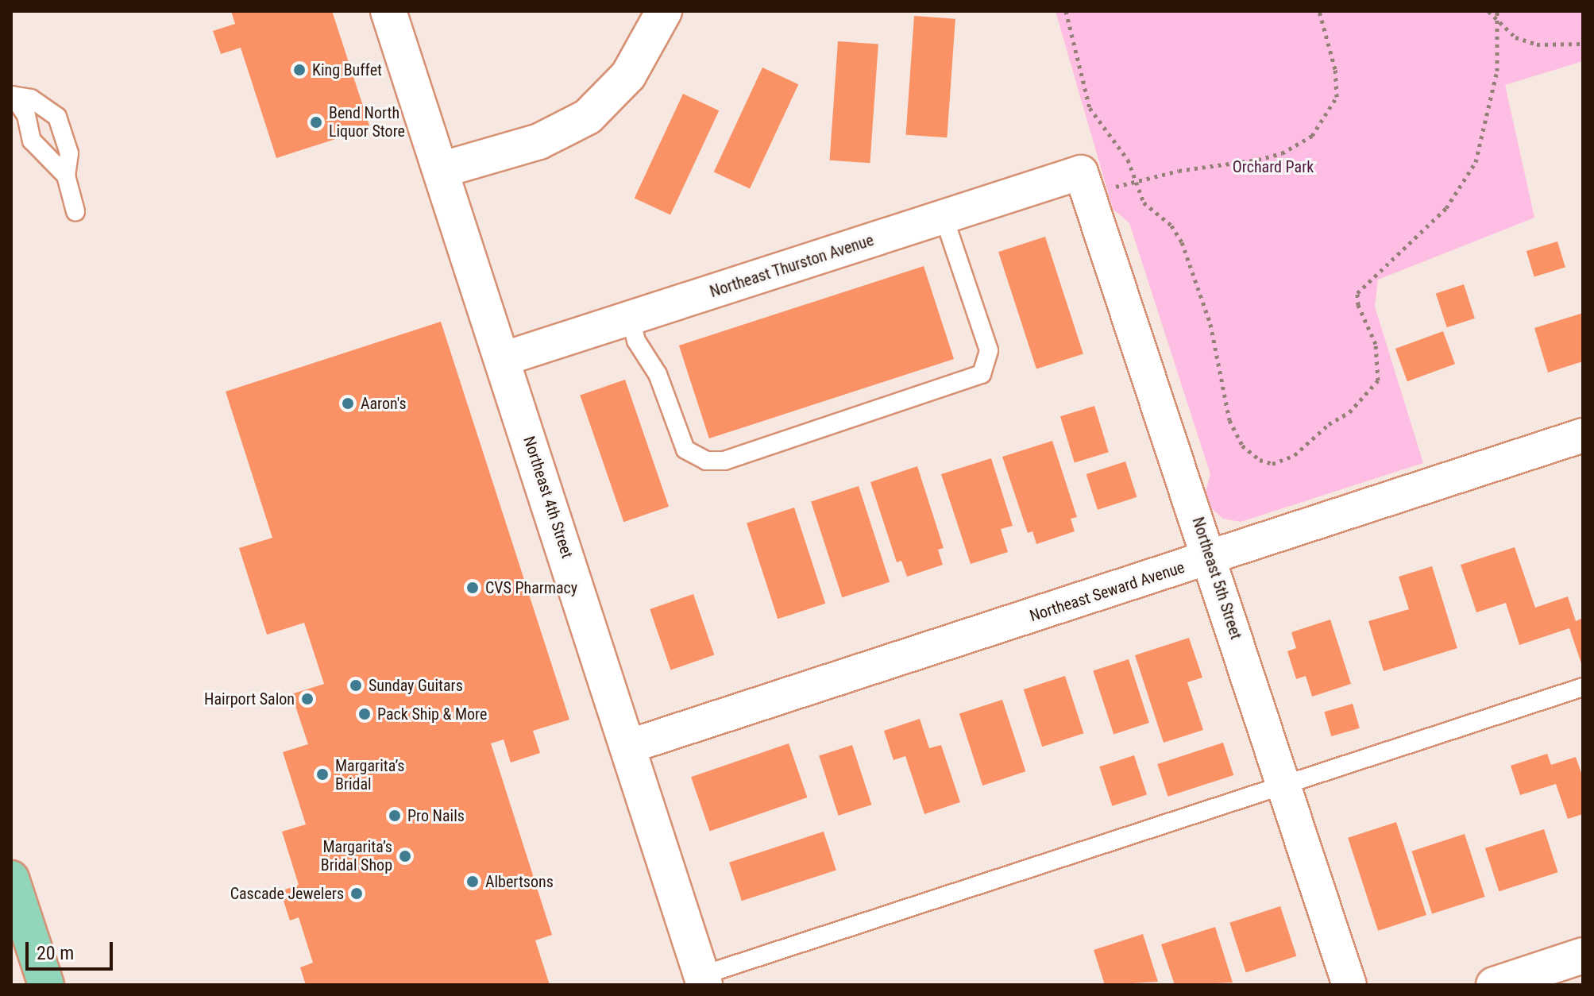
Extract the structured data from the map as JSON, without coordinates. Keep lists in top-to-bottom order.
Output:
{
  "streets": {
    "street": [
      "Northeast Thurston Avenue",
      "Northeast 4th Street",
      "Northeast 5th Street",
      "Northeast Seward Avenue"
    ]
  },
  "crossings": [
    ["Northeast Thurston Avenue", "Northeast 4th Street"],
    ["Northeast Thurston Avenue", "Northeast 5th Street"],
    ["Northeast 4th Street", "Northeast Seward Avenue"],
    ["Northeast 5th Street", "Northeast Seward Avenue"]
  ],
  "parks": ["Orchard Park"],
  "places": [
    "King Buffet",
    "Bend North Liquor Store",
    "Aaron's",
    "CVS Pharmacy",
    "Sunday Guitars",
    "Hairport Salon",
    "Pack Ship & More",
    "Margarita’s Bridal",
    "Pro Nails",
    "Margarita’s Bridal Shop",
    "Albertsons",
    "Cascade Jewelers"
  ],
  "scale_bar": "20 m"
}
